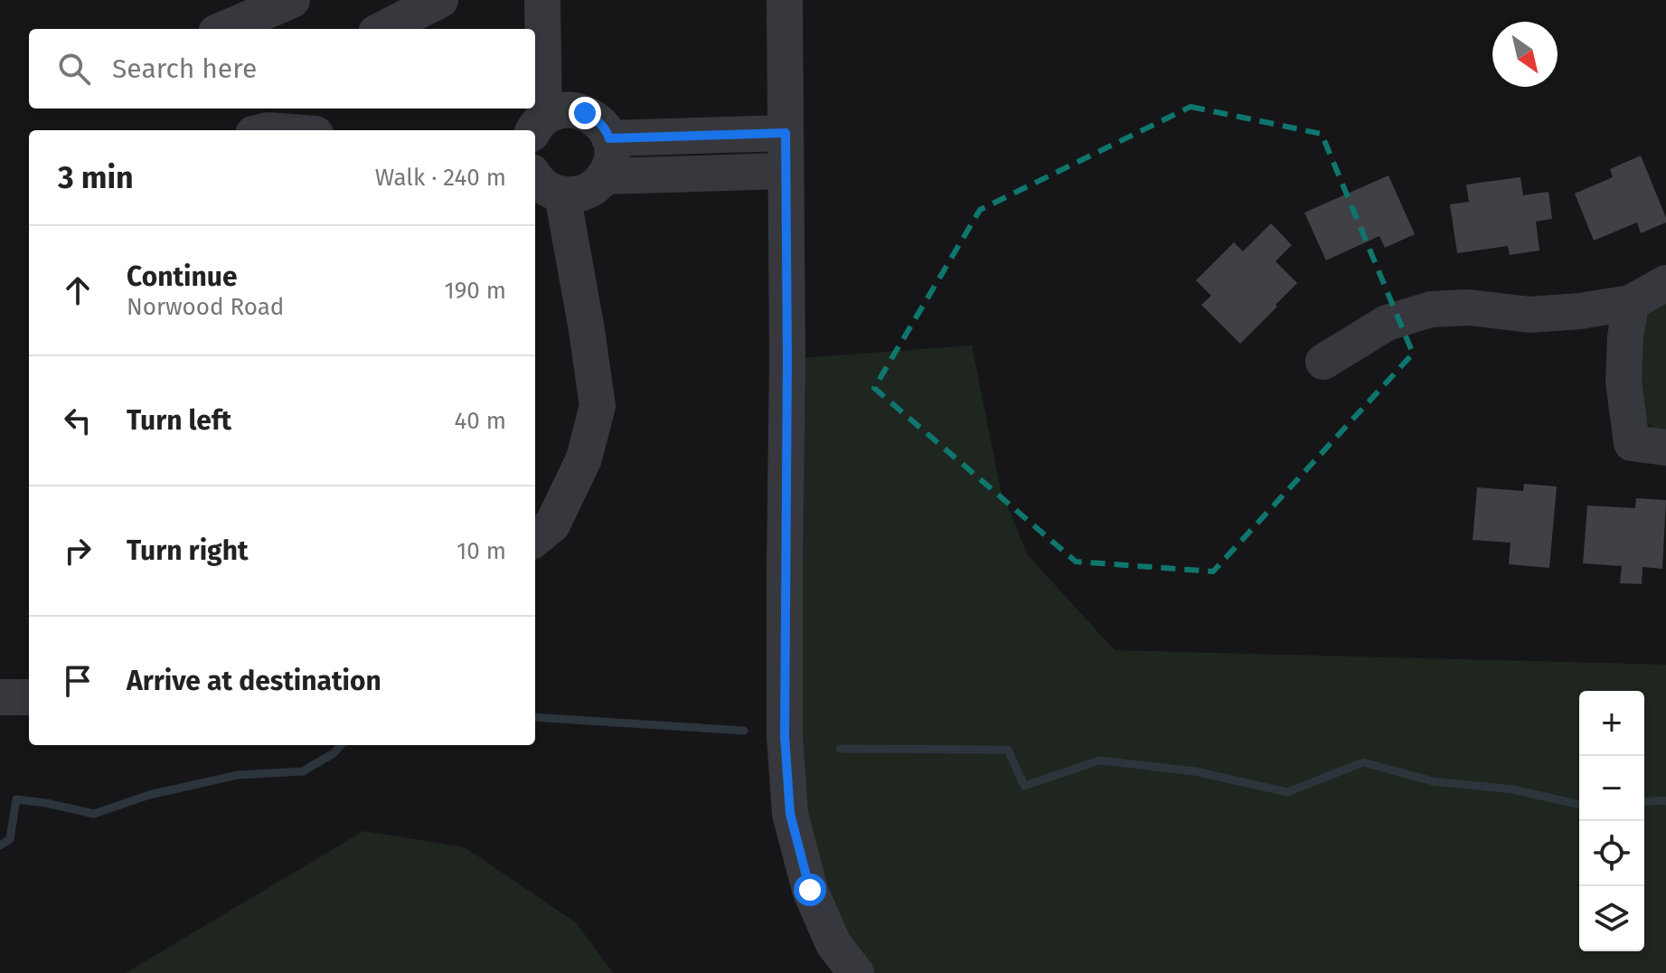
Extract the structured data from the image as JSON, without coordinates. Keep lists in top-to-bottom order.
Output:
{
  "north": "bottom right",
  "page": {
    "search": "Search here",
    "heading": ["3 min", "Walk · 240 m"],
    "list": [
      ["Continue", "Norwood Road", "190 m"],
      ["Turn left", "40 m"],
      ["Turn right", "10 m"],
      "Arrive at destination"
    ],
    "map_buttons": ["+", "−"]
  }
}
